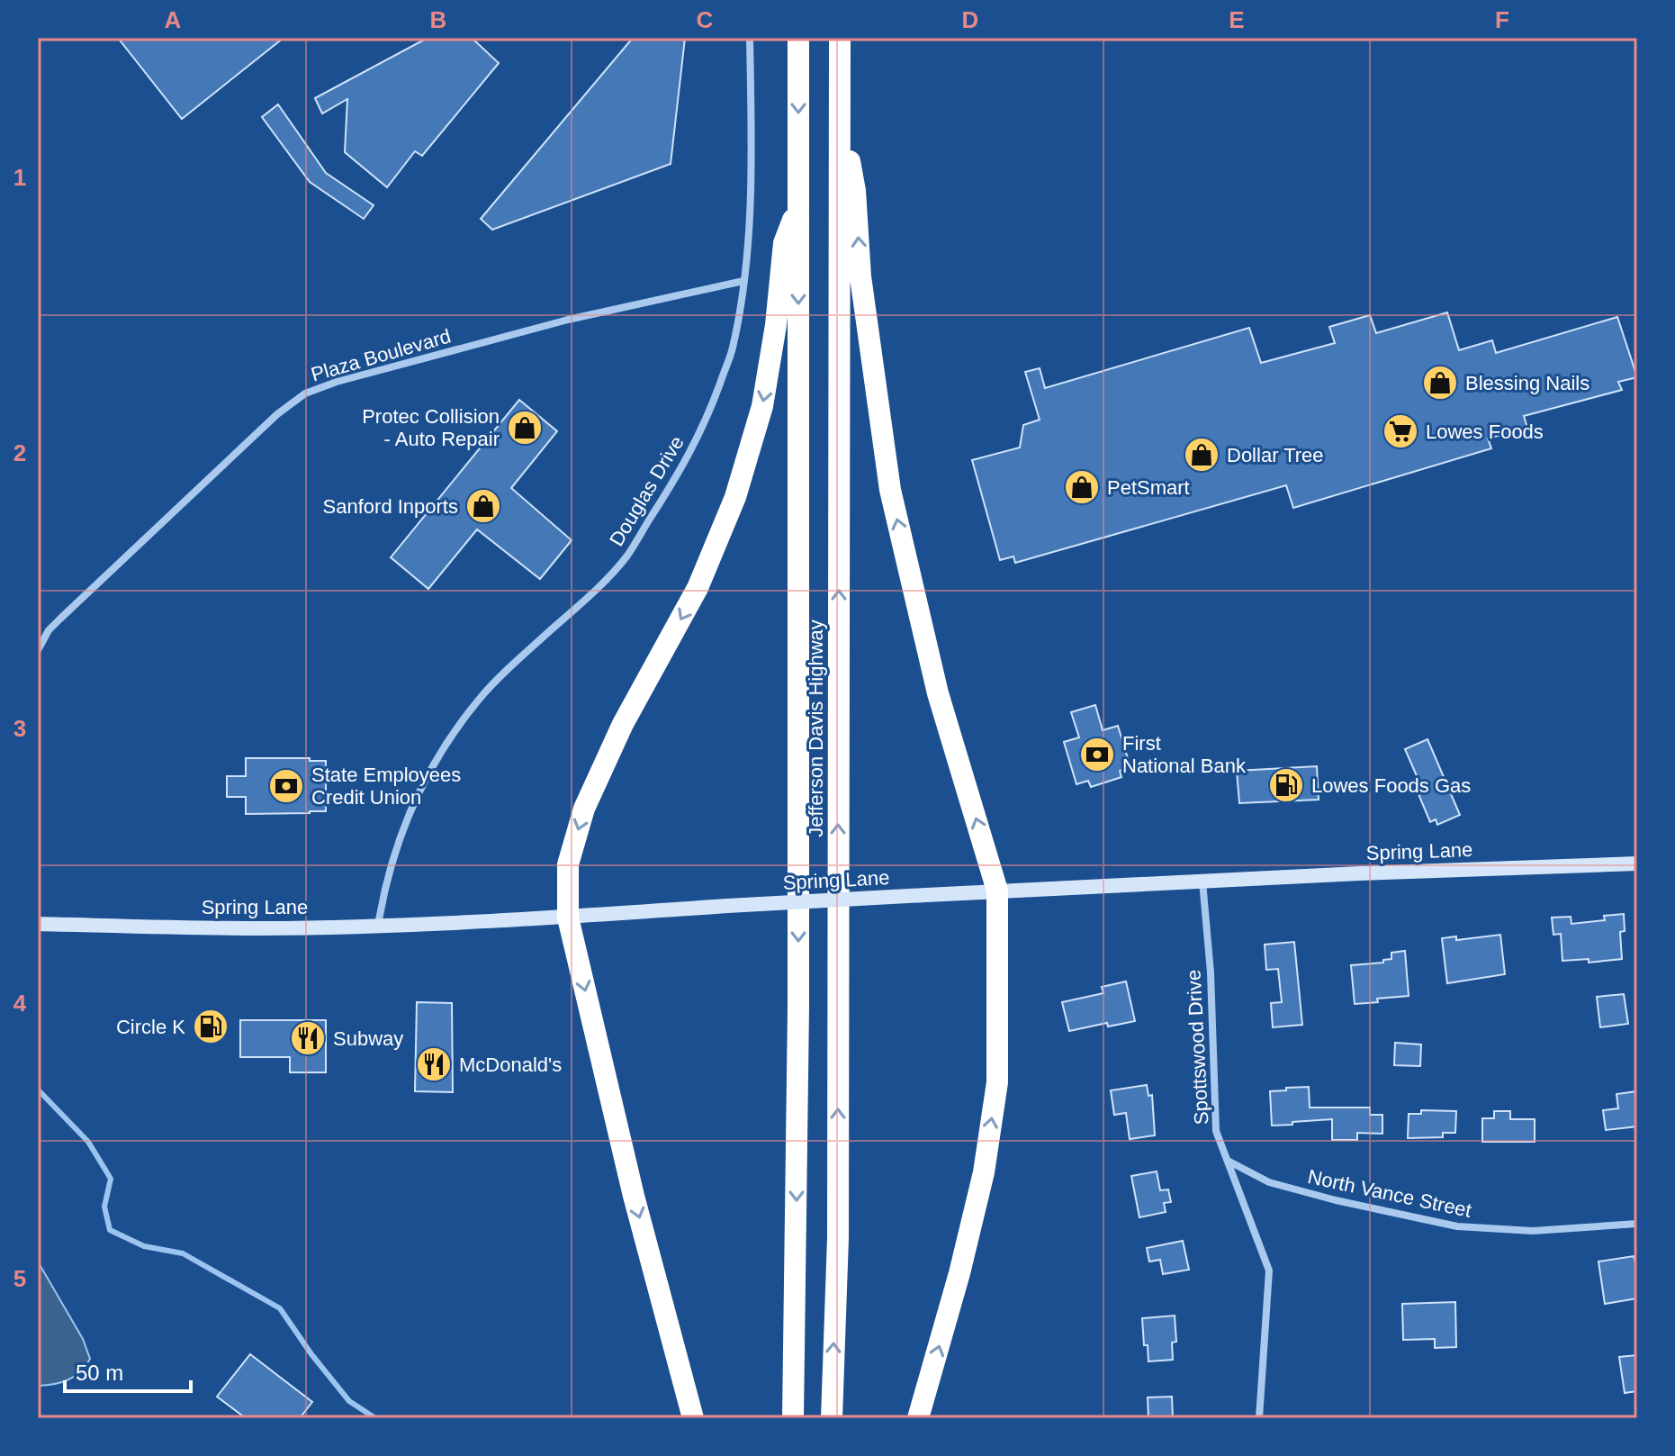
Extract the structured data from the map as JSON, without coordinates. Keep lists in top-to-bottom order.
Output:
{
  "streets": {
    "highway": ["Jefferson Davis Highway"],
    "street": [
      "Plaza Boulevard",
      "Douglas Drive",
      "Spring Lane",
      "Spottswood Drive",
      "North Vance Street"
    ]
  },
  "crossings": [
    ["Plaza Boulevard", "Douglas Drive"],
    ["Douglas Drive", "Spring Lane"],
    ["Spring Lane", "Spottswood Drive"],
    ["Spottswood Drive", "North Vance Street"]
  ],
  "places": {
    "shop": [
      "Blessing Nails",
      "Protec Collision - Auto Repair",
      "Dollar Tree",
      "PetSmart",
      "Sanford Inports"
    ],
    "supermarket": ["Lowes Foods"],
    "bank": ["First National Bank", "State Employees Credit Union"],
    "fuel station": ["Lowes Foods Gas", "Circle K"],
    "restaurant": ["Subway", "McDonald's"]
  },
  "scale_bar": "50 m",
  "grid": {
    "columns": [
      "A",
      "B",
      "C",
      "D",
      "E",
      "F"
    ],
    "rows": [
      "1",
      "2",
      "3",
      "4",
      "5"
    ]
  }
}
